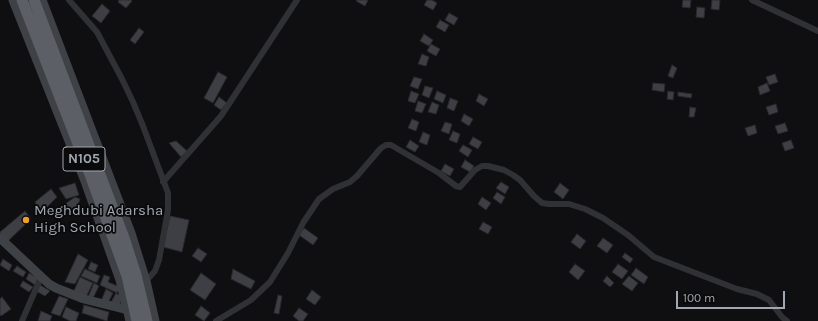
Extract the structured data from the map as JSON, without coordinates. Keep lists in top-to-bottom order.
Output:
{
  "streets": {
    "highway": ["N105"]
  },
  "places": ["Meghdubi Adarsha High School"],
  "scale_bar": "100 m"
}
